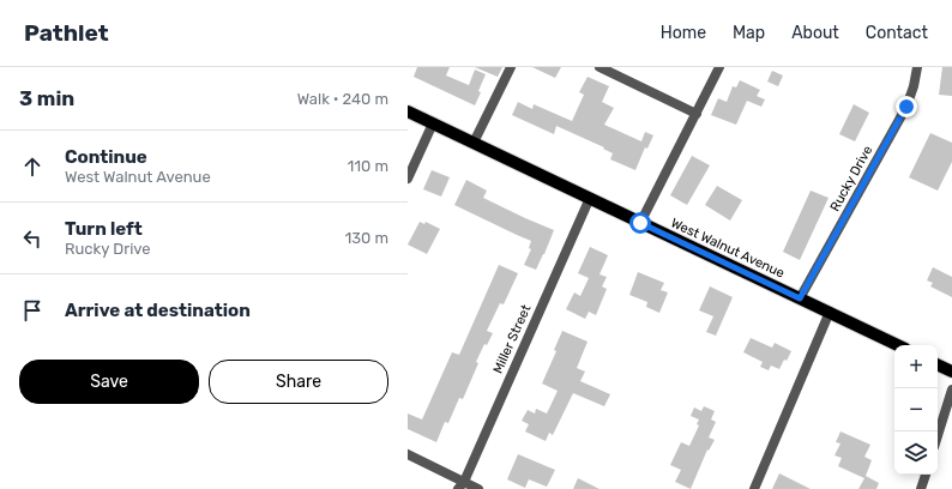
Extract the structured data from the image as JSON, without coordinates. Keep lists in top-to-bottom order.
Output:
{
  "streets": {
    "main road": ["West Walnut Avenue"],
    "street": ["Rucky Drive", "Miller Street"]
  },
  "crossings": [
    ["Rucky Drive", "West Walnut Avenue"],
    ["West Walnut Avenue", "Miller Street"]
  ],
  "page": {
    "header": "Pathlet",
    "nav": [
      "Home",
      "Map",
      "About",
      "Contact"
    ],
    "heading": ["3 min", "Walk · 240 m"],
    "list": [
      ["Continue", "West Walnut Avenue", "110 m"],
      ["Turn left", "Rucky Drive", "130 m"],
      "Arrive at destination"
    ],
    "buttons": ["Save", "Share"],
    "map_buttons": ["+", "−"]
  }
}
